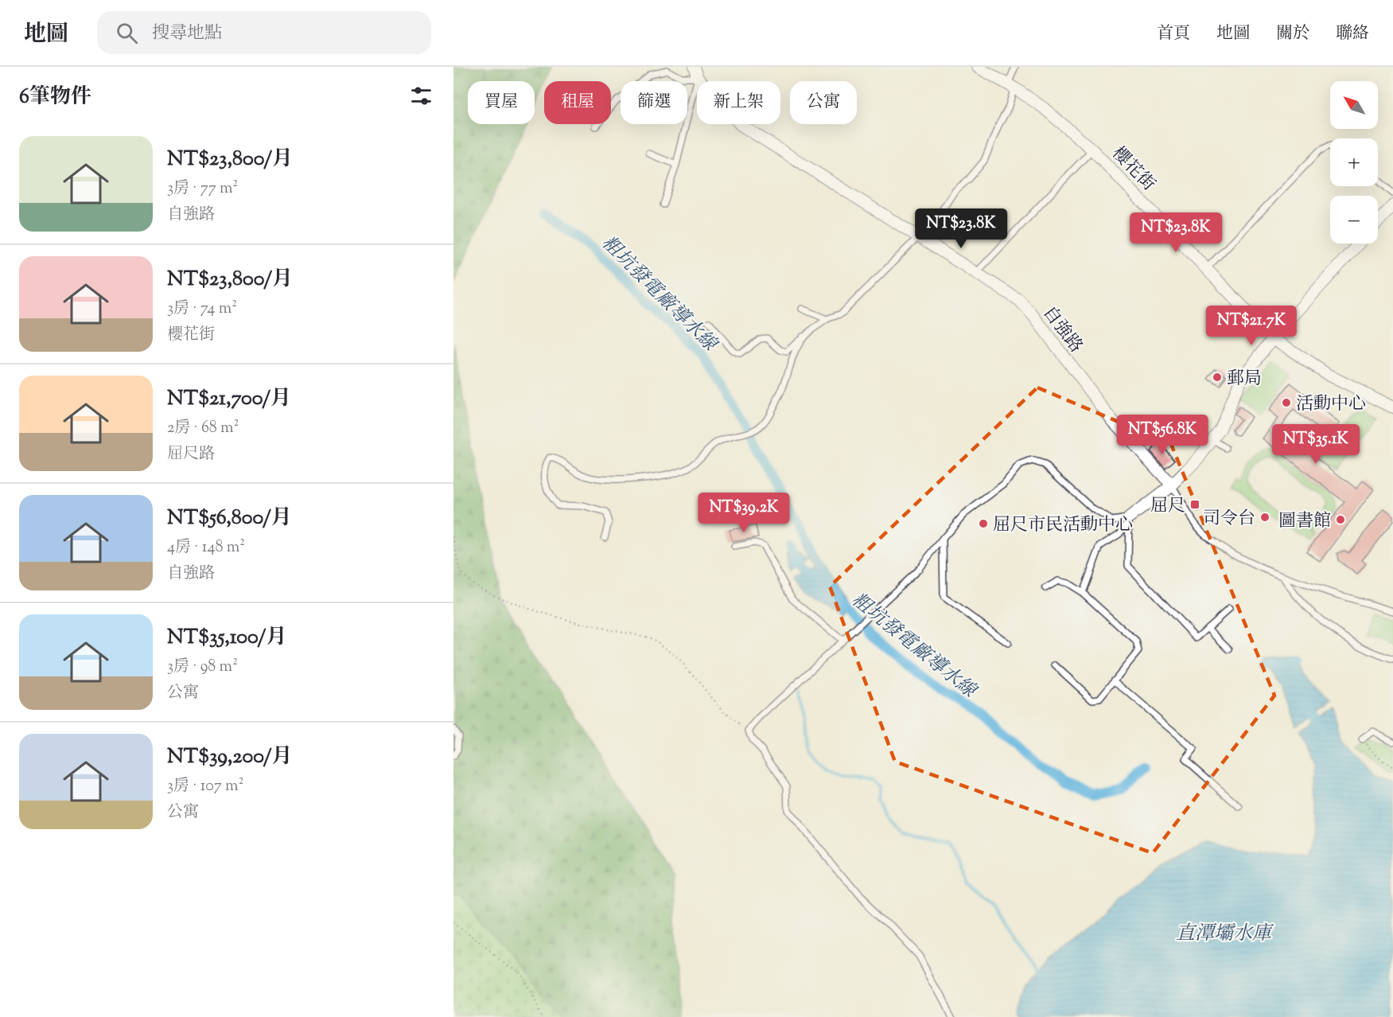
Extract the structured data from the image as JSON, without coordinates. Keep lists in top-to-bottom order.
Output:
{
  "streets": {
    "street": ["櫻花街", "自強路"]
  },
  "water": ["粗坑發電廠導水線", "直潭壩水庫"],
  "places": {
    "other": [
      "郵局",
      "活動中心",
      "司令台",
      "圖書館",
      "屈尺市民活動中心"
    ],
    "transit": ["屈尺"]
  },
  "north": "top left",
  "page": {
    "header": "地圖",
    "search": "搜尋地點",
    "nav": [
      "首頁",
      "地圖",
      "關於",
      "聯絡"
    ],
    "heading": "6筆物件",
    "map_buttons": ["+", "−"],
    "chip": [
      "買屋",
      "租屋",
      "篩選",
      "新上架",
      "公寓"
    ],
    "list": [
      {
        "name": "NT$23,800/月",
        "note": "3房 · 77 m² · 自強路"
      },
      {
        "name": "NT$23,800/月",
        "note": "3房 · 74 m² · 櫻花街"
      },
      {
        "name": "NT$21,700/月",
        "note": "2房 · 68 m² · 屈尺路"
      },
      {
        "name": "NT$56,800/月",
        "note": "4房 · 148 m² · 自強路"
      },
      {
        "name": "NT$35,100/月",
        "note": "3房 · 98 m² · 公寓"
      },
      {
        "name": "NT$39,200/月",
        "note": "3房 · 107 m² · 公寓"
      }
    ],
    "price": [
      "NT$23.8K",
      "NT$23.8K",
      "NT$21.7K",
      "NT$56.8K",
      "NT$35.1K",
      "NT$39.2K"
    ]
  }
}
